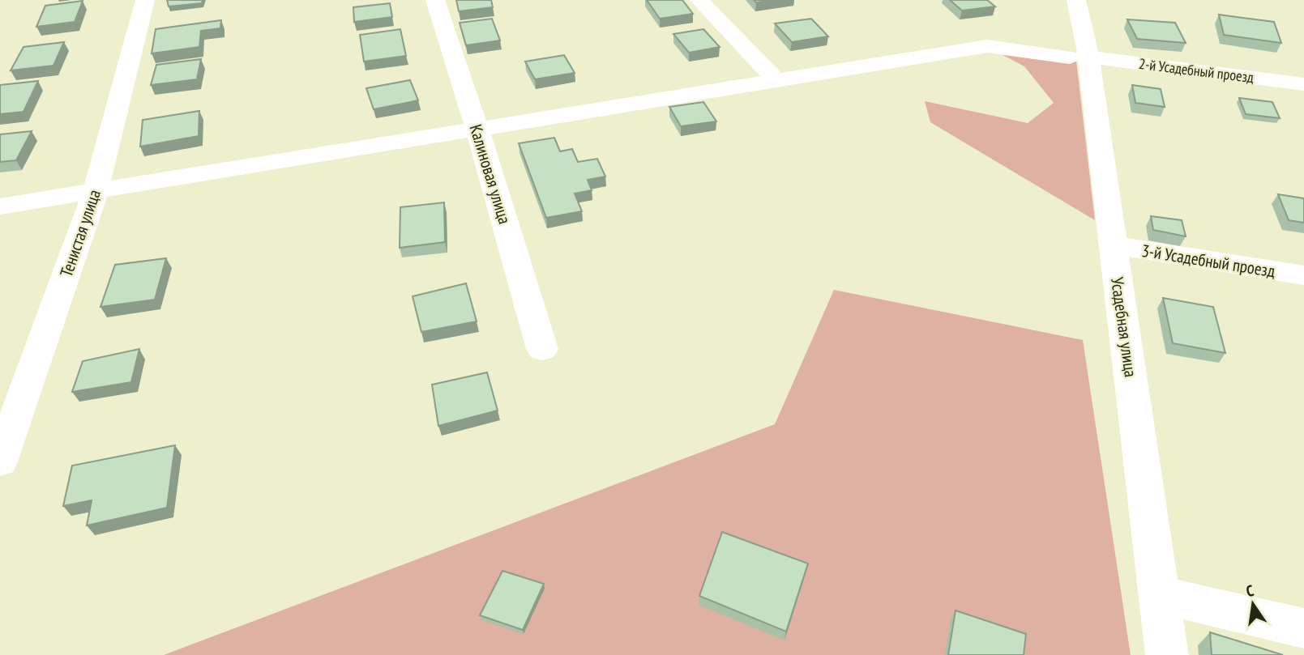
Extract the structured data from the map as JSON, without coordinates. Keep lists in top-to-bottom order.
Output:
{
  "streets": {
    "street": [
      "2-й Усадебный проезд",
      "Калиновая улица",
      "Тенистая улица",
      "3-й Усадебный проезд",
      "Усадебная улица"
    ]
  },
  "crossings": [
    ["2-й Усадебный проезд", "Калиновая улица"],
    ["2-й Усадебный проезд", "Тенистая улица"],
    ["2-й Усадебный проезд", "Усадебная улица"],
    ["3-й Усадебный проезд", "Усадебная улица"]
  ],
  "north": "top"
}
